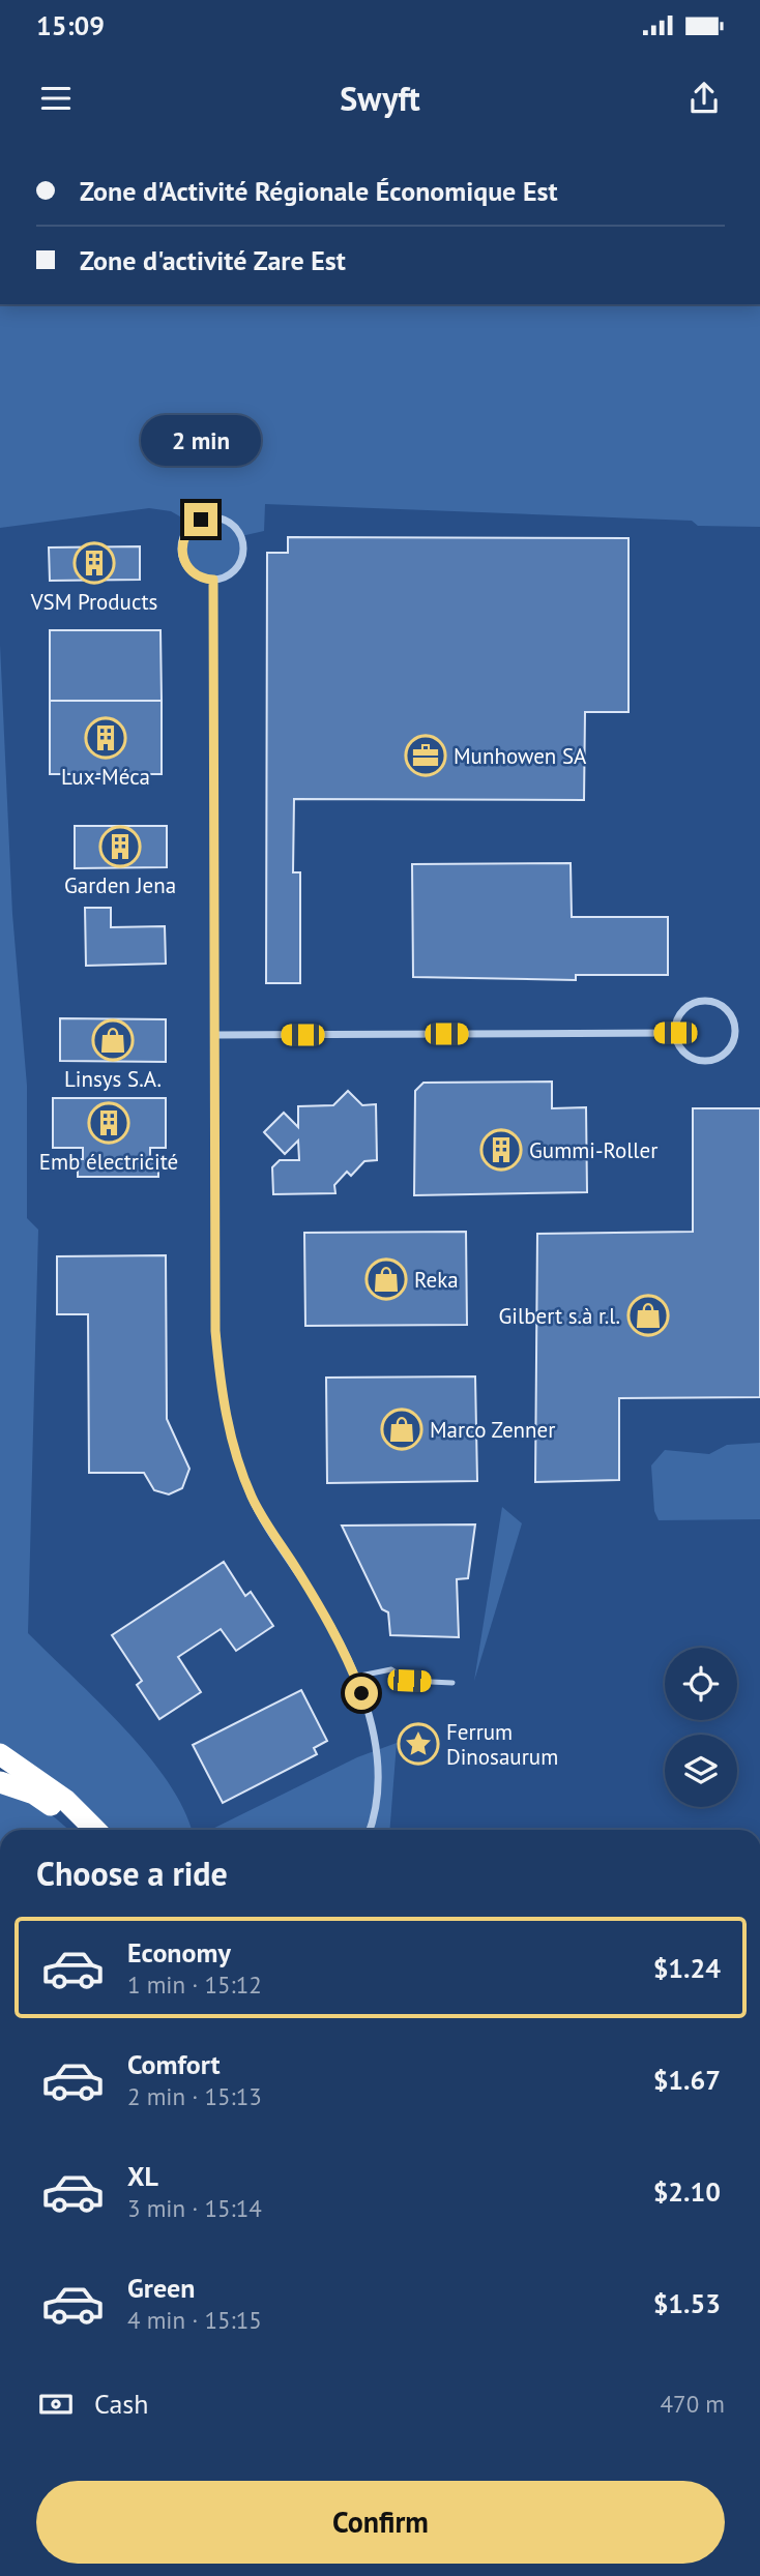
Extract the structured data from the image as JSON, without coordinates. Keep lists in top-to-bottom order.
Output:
{
  "places": {
    "building": [
      "VSM Products",
      "Lux-Méca",
      "Garden Jena",
      "Emb électricité",
      "Gummi-Roller"
    ],
    "office": ["Munhowen SA"],
    "shop": [
      "Linsys S.A.",
      "Reka",
      "Gilbert s.à r.l.",
      "Marco Zenner"
    ],
    "place": ["Ferrum Dinosaurum"]
  },
  "page": {
    "status": "15:09",
    "header": "Swyft",
    "banner": ["Zone d'Activité Régionale Économique Est", "Zone d'activité Zare Est"],
    "bubble": "2 min",
    "heading": "Choose a ride",
    "list": [
      {
        "name": "Economy",
        "note": "1 min · 15:12",
        "value": "$1.24"
      },
      {
        "name": "Comfort",
        "note": "2 min · 15:13",
        "value": "$1.67"
      },
      {
        "name": "XL",
        "note": "3 min · 15:14",
        "value": "$2.10"
      },
      {
        "name": "Green",
        "note": "4 min · 15:15",
        "value": "$1.53"
      }
    ],
    "pay": ["Cash", "470 m"],
    "buttons": "Confirm"
  }
}
